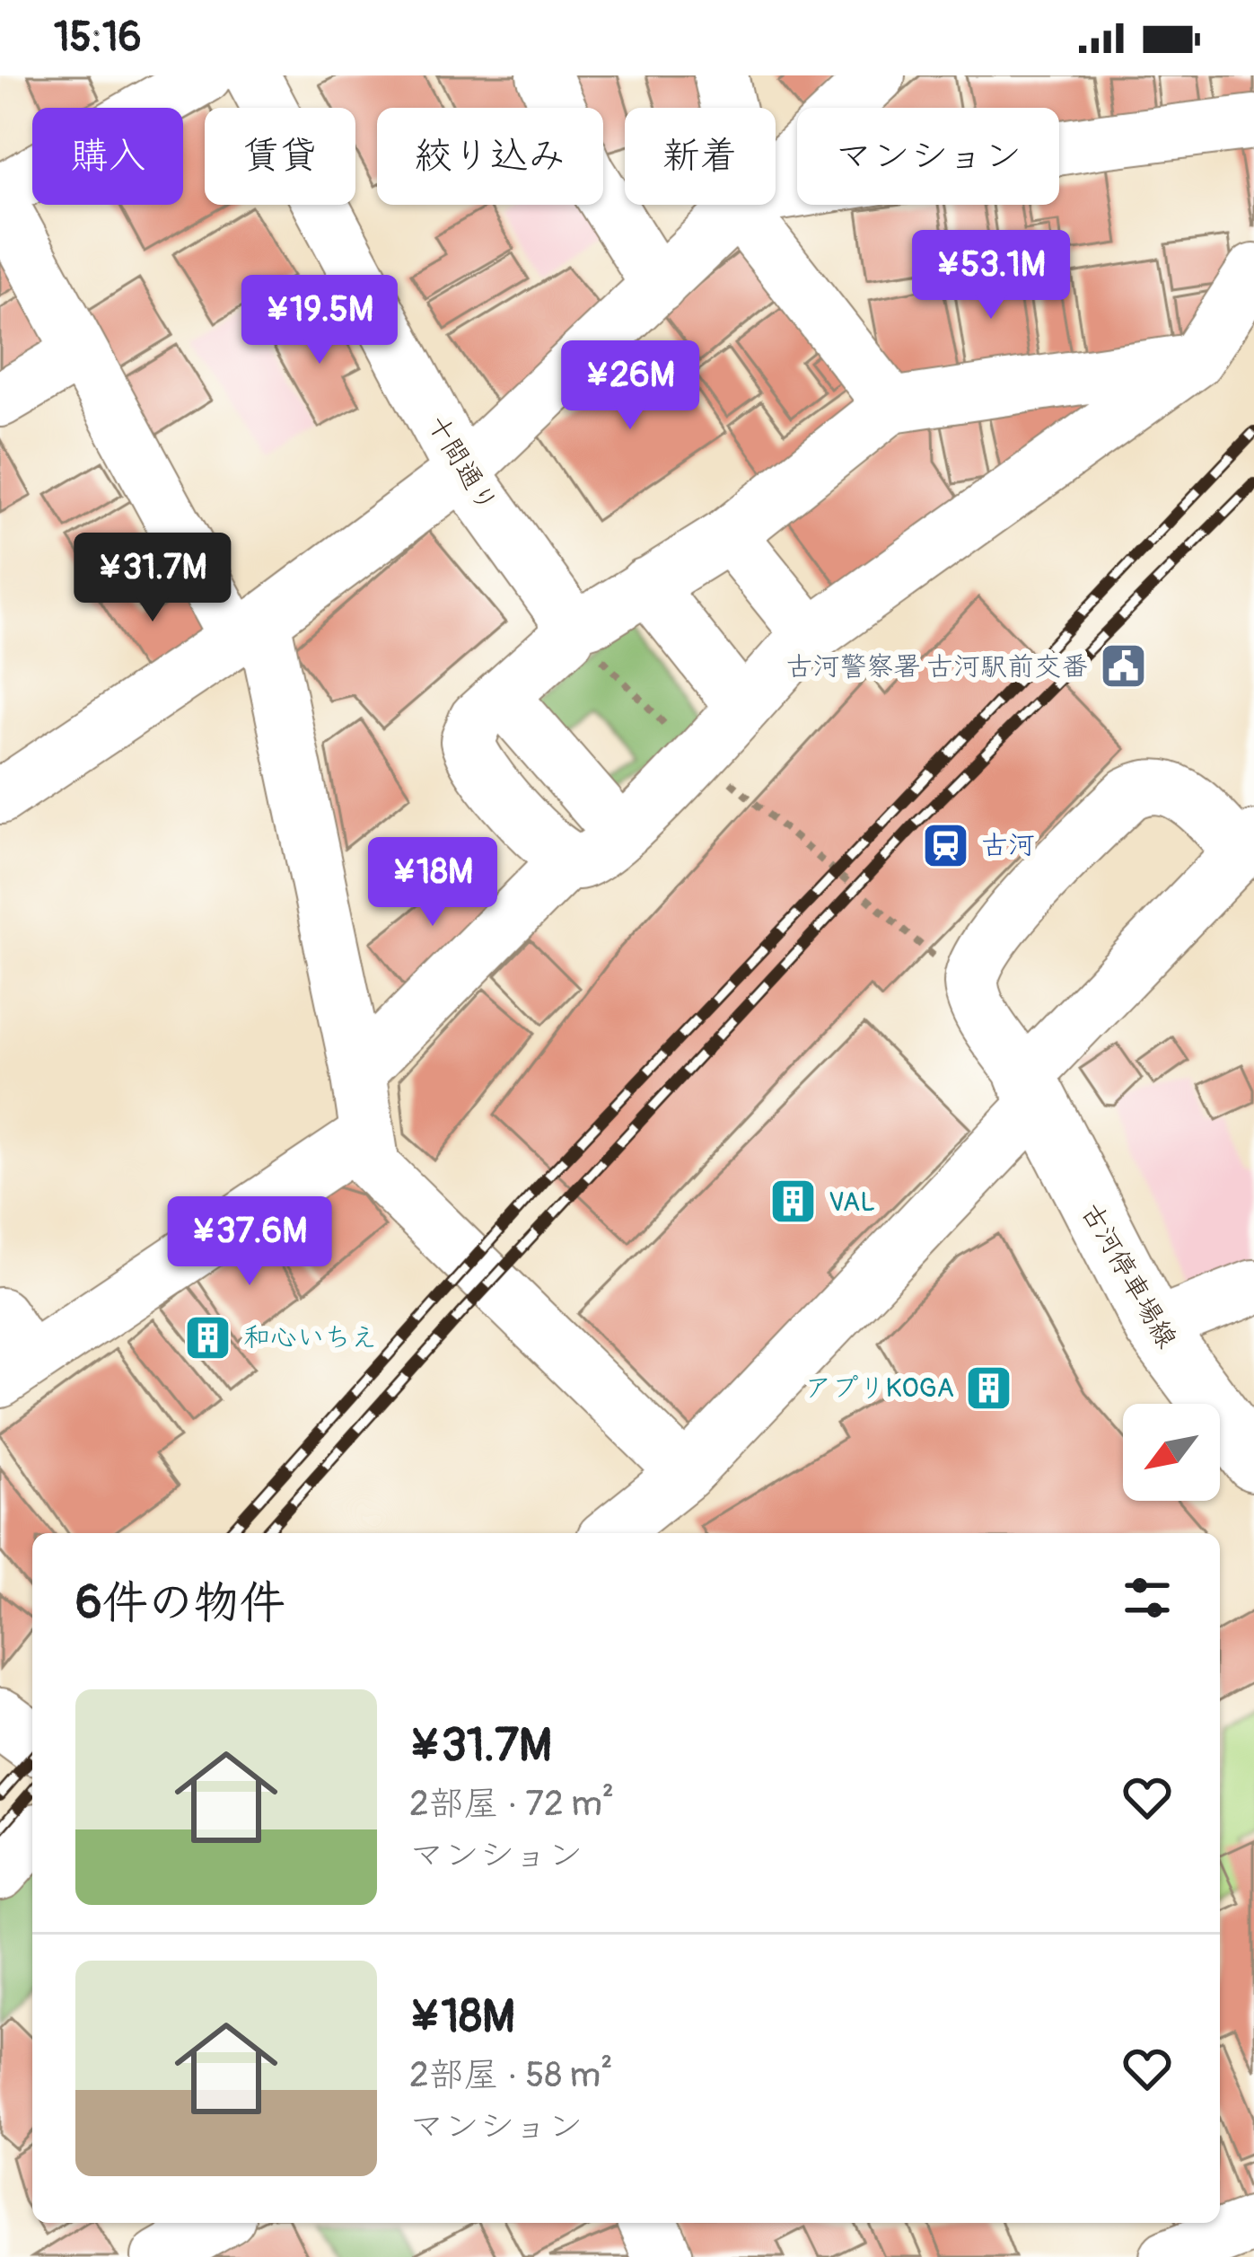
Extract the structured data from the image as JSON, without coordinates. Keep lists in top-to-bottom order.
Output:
{
  "streets": {
    "main road": ["古河停車場線"],
    "street": ["十間通り"]
  },
  "places": {
    "public building": ["古河警察署 古河駅前交番"],
    "station": ["古河"],
    "building": ["VAL", "和心いちえ", "アプリKOGA"]
  },
  "north": "bottom left",
  "page": {
    "status": "15:16",
    "chip": [
      "購入",
      "賃貸",
      "絞り込み",
      "新着",
      "マンション"
    ],
    "price": [
      "¥53.1M",
      "¥19.5M",
      "¥26M",
      "¥31.7M",
      "¥18M",
      "¥37.6M"
    ],
    "heading": "6件の物件",
    "list": [
      {
        "name": "¥31.7M",
        "note": "2部屋 · 72 m² · マンション"
      },
      {
        "name": "¥18M",
        "note": "2部屋 · 58 m² · マンション"
      }
    ]
  }
}
